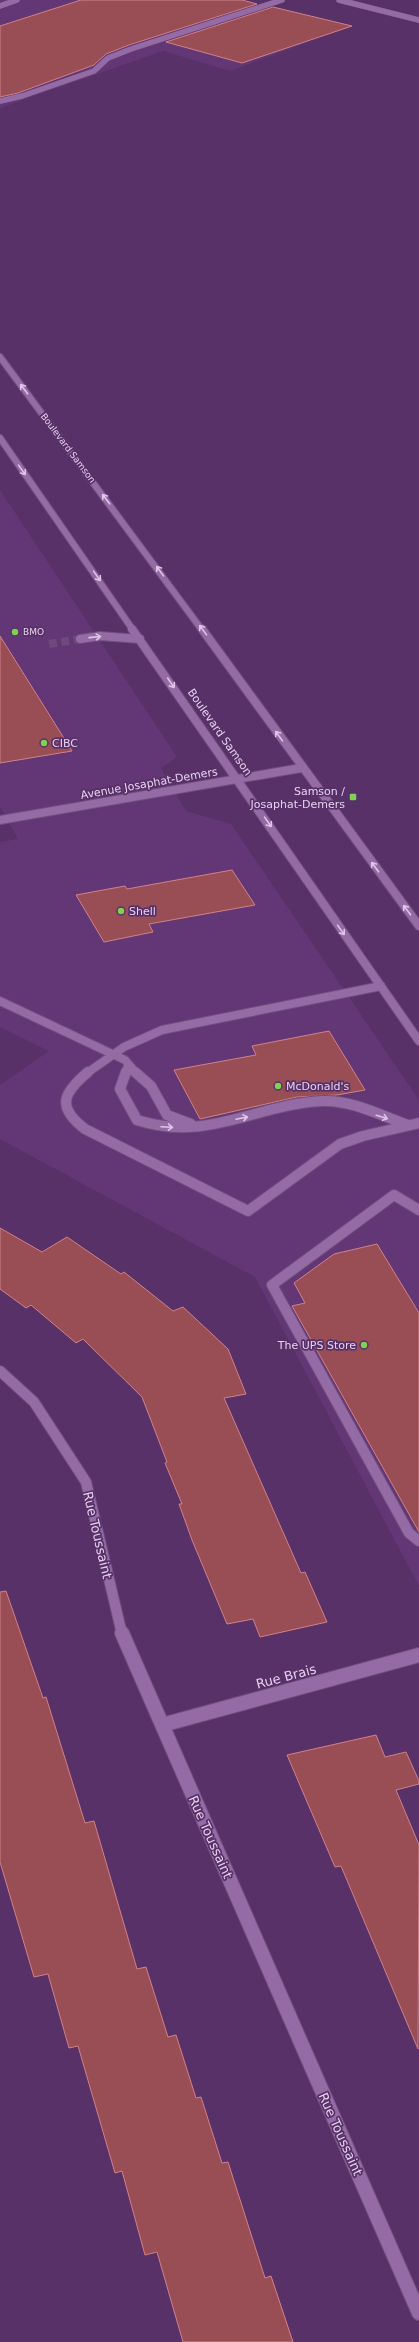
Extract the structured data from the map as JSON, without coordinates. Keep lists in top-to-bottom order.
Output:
{
  "streets": {
    "street": [
      "Boulevard Samson",
      "Avenue Josaphat-Demers",
      "Rue Toussaint",
      "Rue Brais"
    ]
  },
  "crossings": [
    ["Boulevard Samson", "Avenue Josaphat-Demers"],
    ["Rue Toussaint", "Rue Brais"]
  ],
  "places": {
    "other": [
      "BMO",
      "CIBC",
      "Shell",
      "McDonald's",
      "The UPS Store"
    ],
    "transit": ["Samson / Josaphat-Demers"]
  }
}
